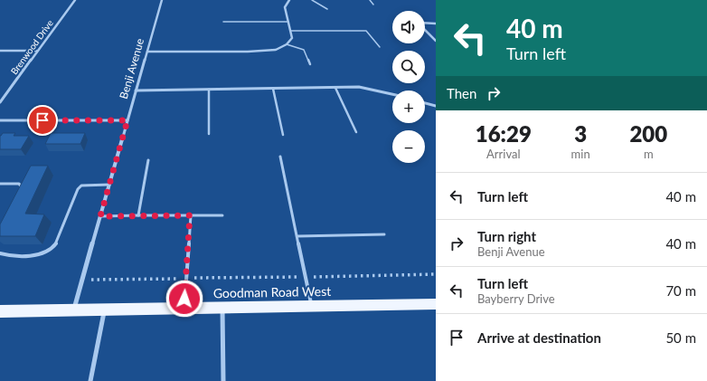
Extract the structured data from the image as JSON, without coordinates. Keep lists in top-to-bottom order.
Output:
{
  "streets": {
    "main road": ["Goodman Road West"],
    "street": ["Brenwood Drive", "Benji Avenue"]
  },
  "crossings": [
    ["Benji Avenue", "Goodman Road West"]
  ],
  "page": {
    "turn": ["40 m", "Turn left"],
    "map_buttons": ["+", "−"],
    "then": "Then",
    "eta": [
      "16:29",
      "Arrival",
      "3",
      "min",
      "200",
      "m"
    ],
    "list": [
      {
        "name": "Turn left",
        "value": "40 m"
      },
      {
        "name": "Turn right",
        "note": "Benji Avenue",
        "value": "40 m"
      },
      {
        "name": "Turn left",
        "note": "Bayberry Drive",
        "value": "70 m"
      },
      {
        "name": "Arrive at destination",
        "value": "50 m"
      }
    ]
  }
}
